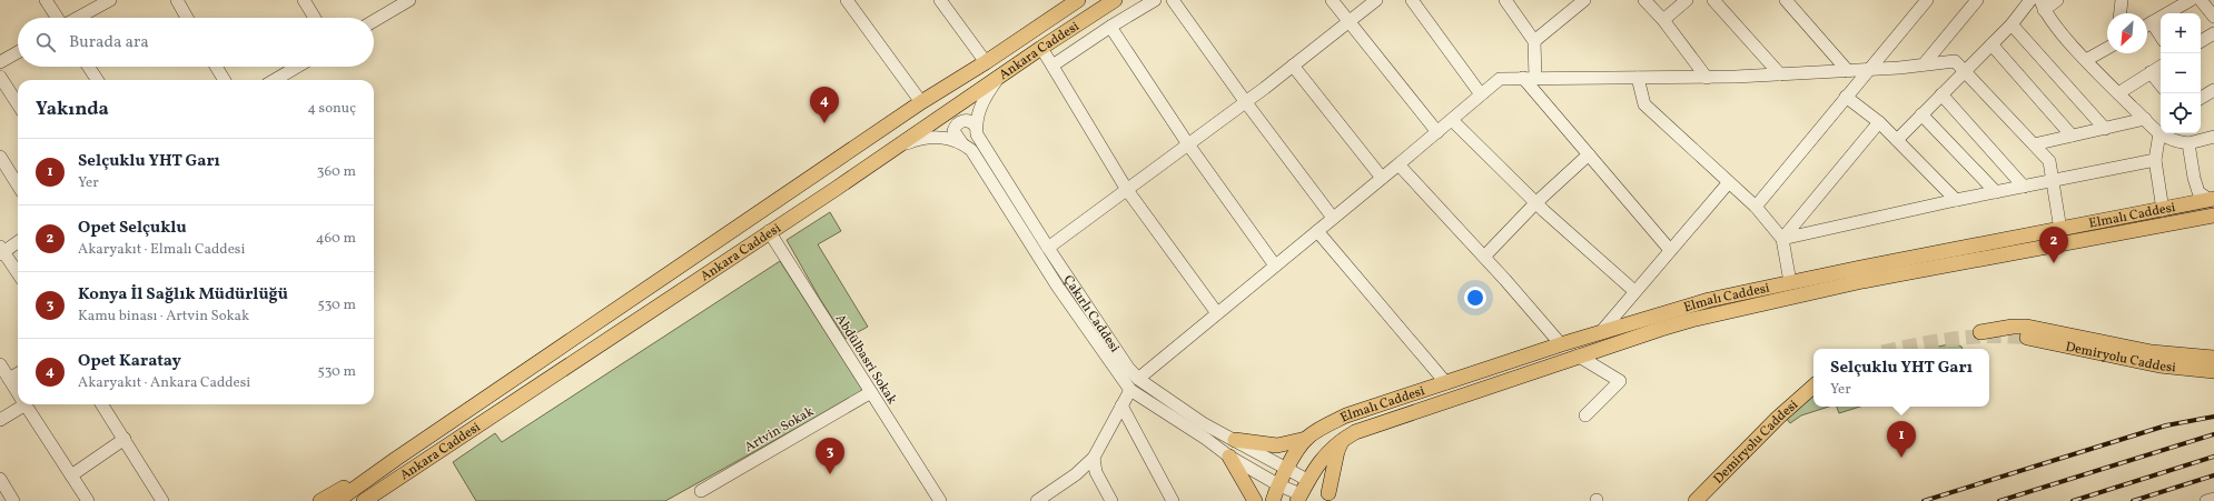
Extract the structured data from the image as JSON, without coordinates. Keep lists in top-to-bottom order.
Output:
{
  "streets": {
    "main road": ["Ankara Caddesi", "Elmalı Caddesi", "Demiryolu Caddesi"],
    "street": ["Çakırlı Caddesi", "Abdülbasri Sokak", "Artvin Sokak"]
  },
  "crossings": [
    ["Ankara Caddesi", "Abdülbasri Sokak"],
    ["Elmalı Caddesi", "Çakırlı Caddesi"],
    ["Abdülbasri Sokak", "Artvin Sokak"]
  ],
  "north": "bottom left",
  "page": {
    "map_buttons": ["+", "−"],
    "search": "Burada ara",
    "heading": ["Yakında", "4 sonuç"],
    "pins": [
      "4",
      "2",
      "1",
      "3"
    ],
    "list": [
      {
        "mark": "1",
        "name": "Selçuklu YHT Garı",
        "note": "Yer",
        "value": "360 m"
      },
      {
        "mark": "2",
        "name": "Opet Selçuklu",
        "note": "Akaryakıt · Elmalı Caddesi",
        "value": "460 m"
      },
      {
        "mark": "3",
        "name": "Konya İl Sağlık Müdürlüğü",
        "note": "Kamu binası · Artvin Sokak",
        "value": "530 m"
      },
      {
        "mark": "4",
        "name": "Opet Karatay",
        "note": "Akaryakıt · Ankara Caddesi",
        "value": "530 m"
      }
    ],
    "popup": ["Selçuklu YHT Garı", "Yer"]
  }
}
